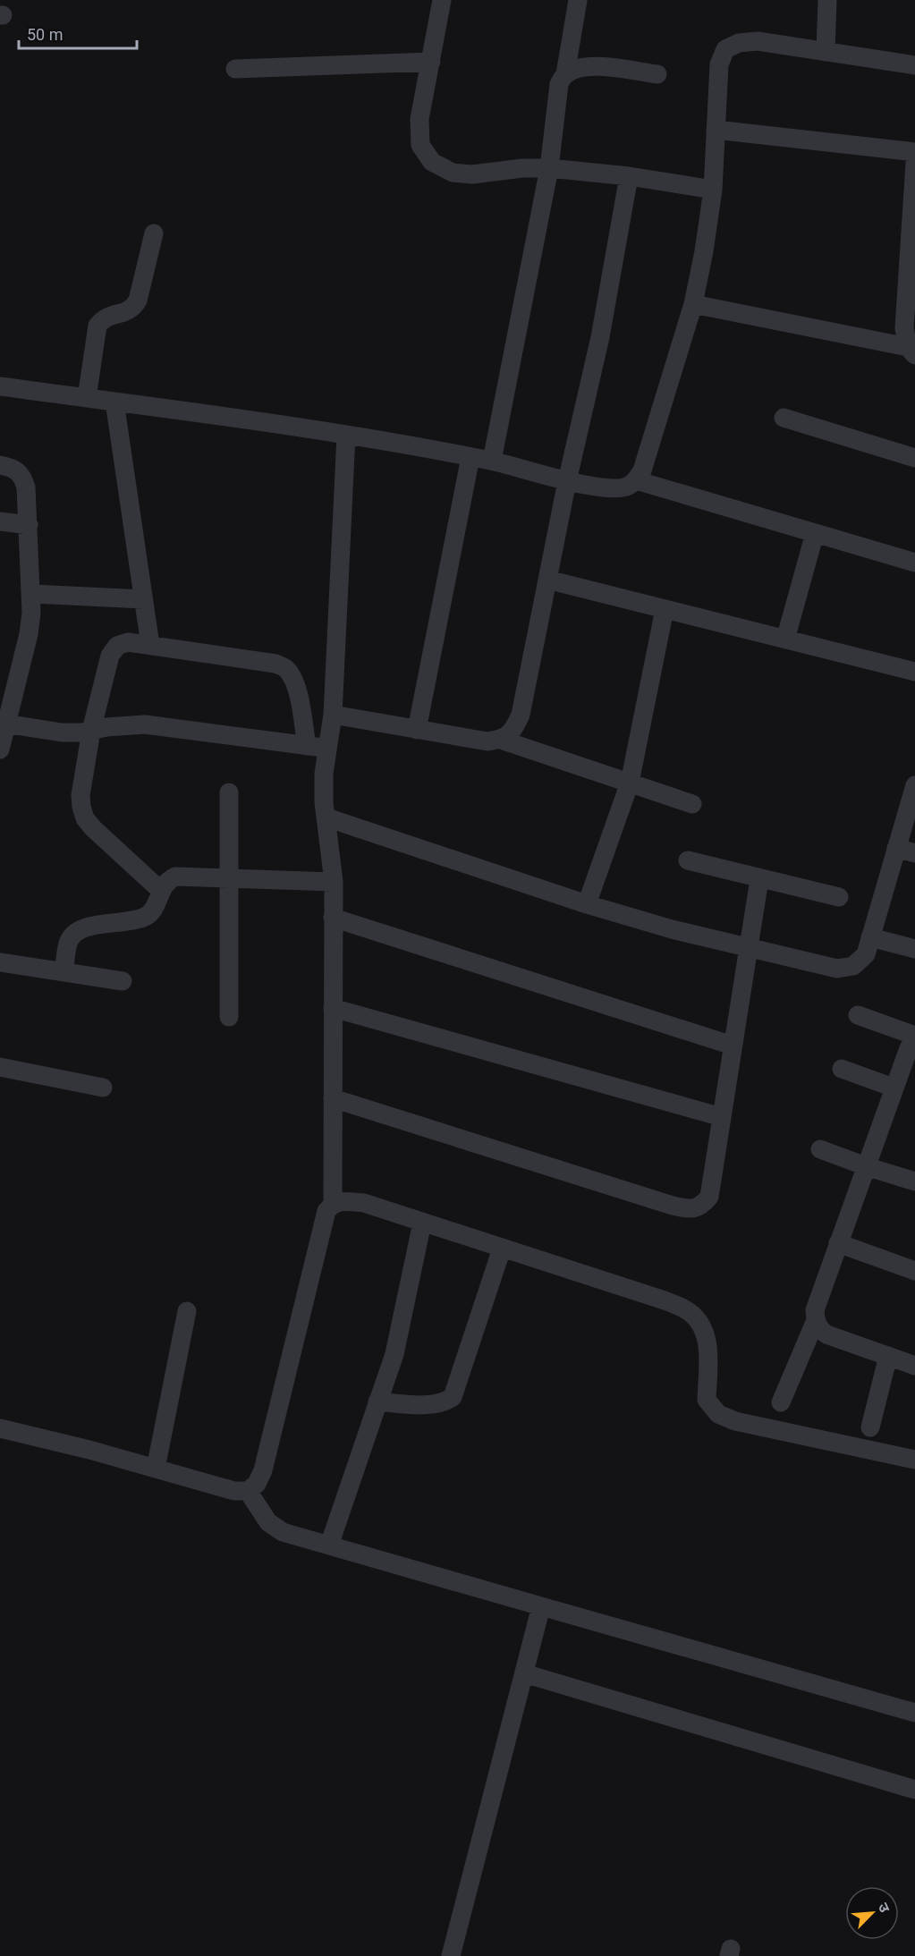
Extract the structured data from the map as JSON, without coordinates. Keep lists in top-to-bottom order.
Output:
{
  "scale_bar": "50 m",
  "north": "top right"
}
